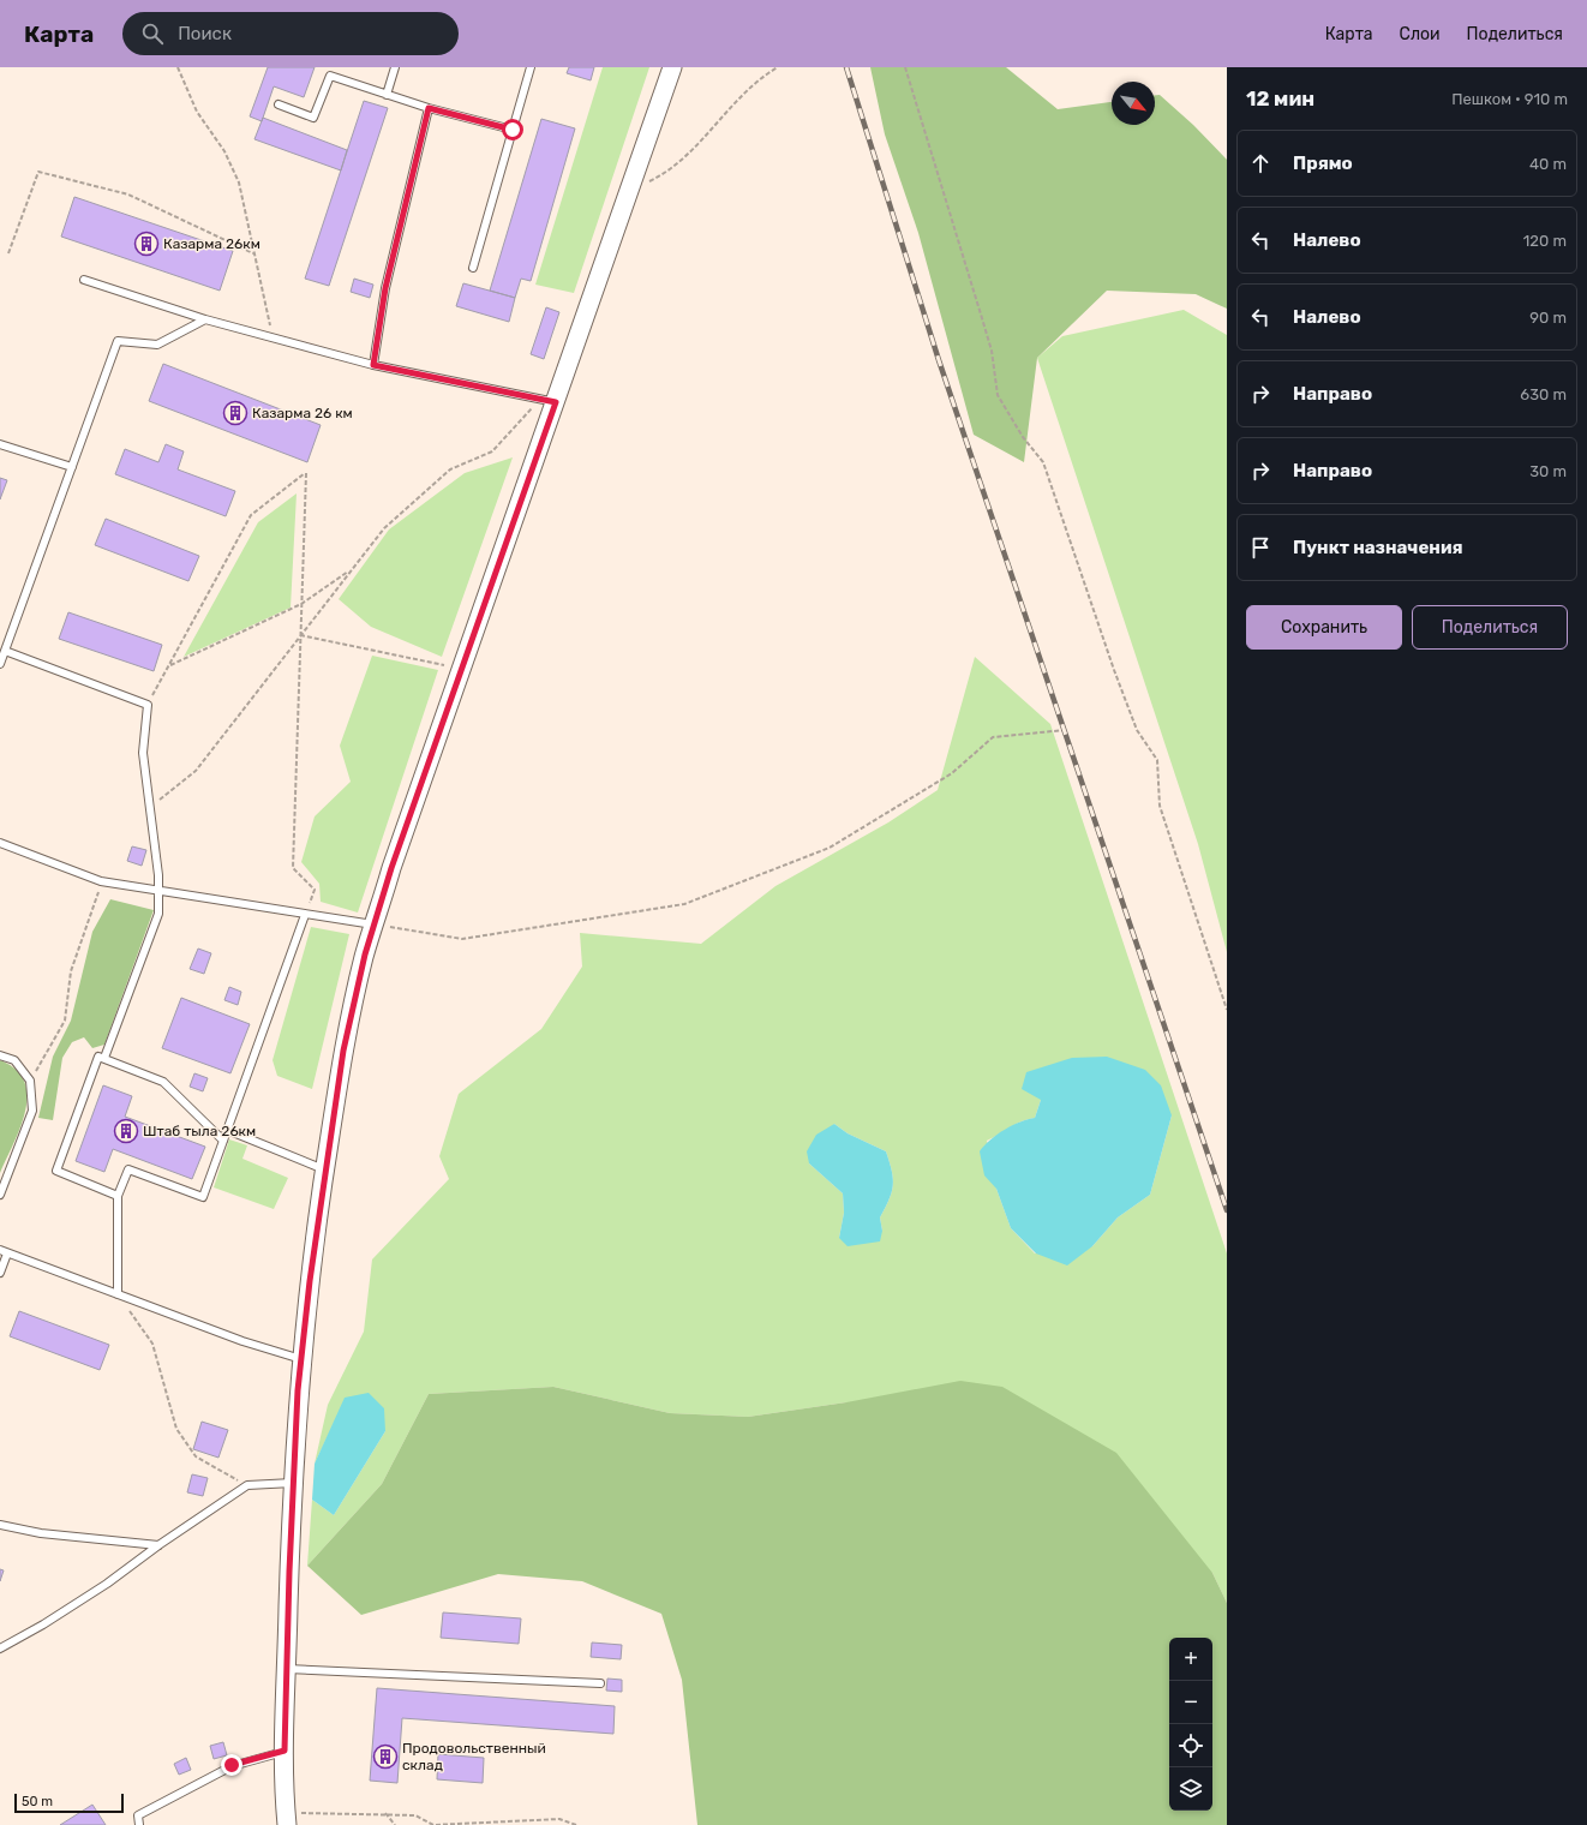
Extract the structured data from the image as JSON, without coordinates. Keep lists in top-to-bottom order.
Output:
{
  "places": {
    "building": [
      "Казарма 26км",
      "Казарма 26 км",
      "Штаб тыла 26км",
      "Продовольственный склад"
    ]
  },
  "scale_bar": "50 m",
  "north": "bottom right",
  "page": {
    "header": "Карта",
    "search": "Поиск",
    "nav": ["Карта", "Слои", "Поделиться"],
    "heading": ["12 мин", "Пешком · 910 m"],
    "list": [
      ["Прямо", "40 m"],
      ["Налево", "120 m"],
      ["Налево", "90 m"],
      ["Направо", "630 m"],
      ["Направо", "30 m"],
      "Пункт назначения"
    ],
    "buttons": ["Сохранить", "Поделиться"],
    "map_buttons": ["+", "−"],
    "scale": "50 m"
  }
}
